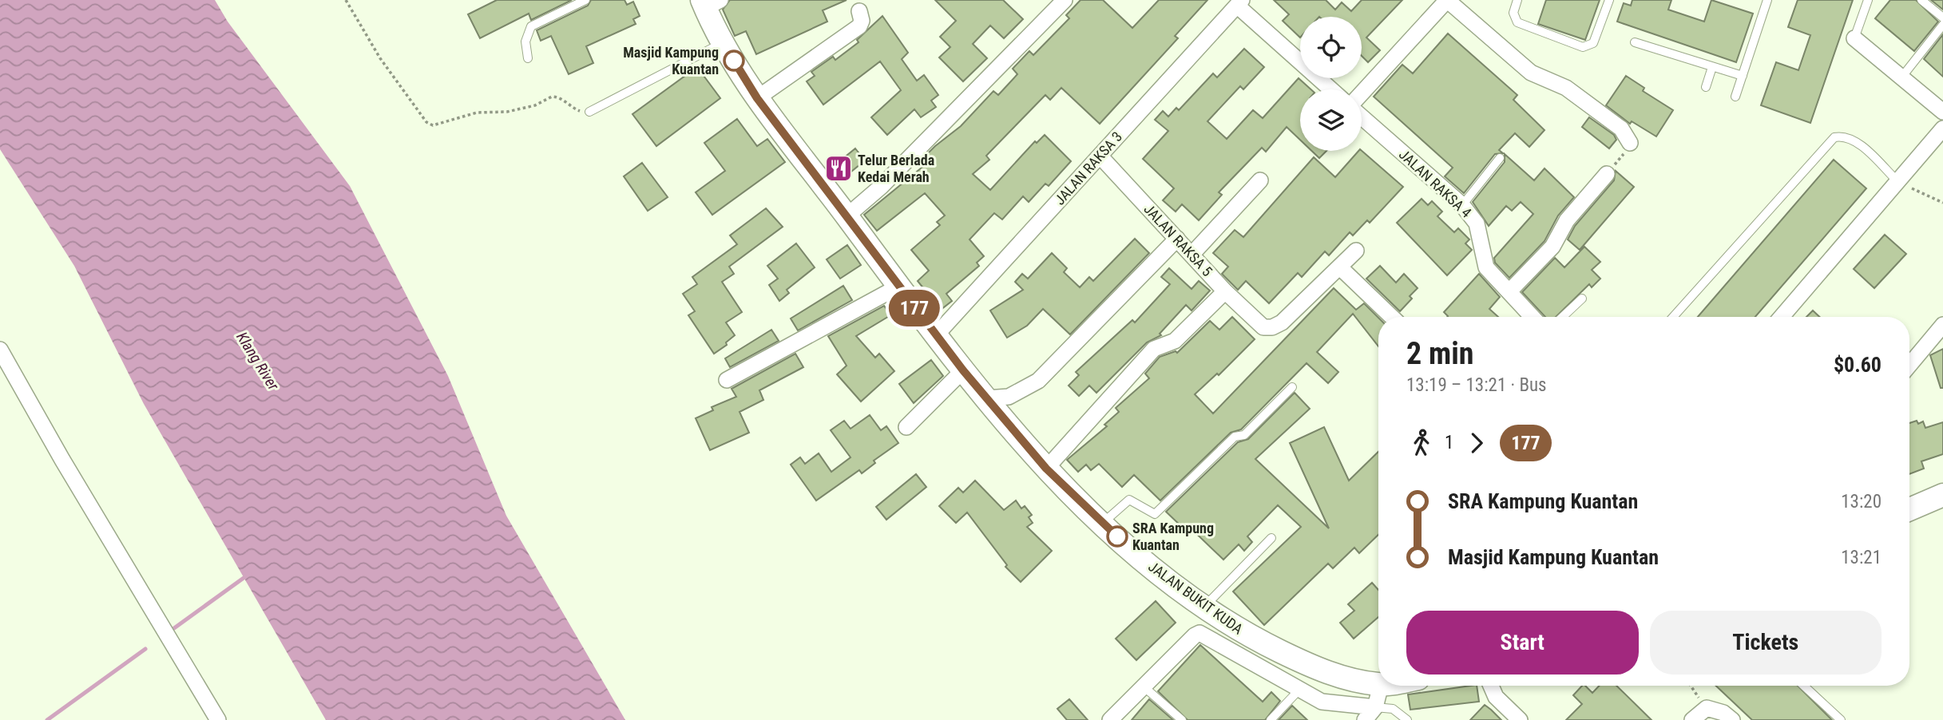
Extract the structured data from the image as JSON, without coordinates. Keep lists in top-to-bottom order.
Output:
{
  "streets": {
    "street": [
      "JALAN RAKSA 3",
      "JALAN RAKSA 4",
      "JALAN RAKSA 5",
      "JALAN BUKIT KUDA"
    ]
  },
  "crossings": [
    ["JALAN RAKSA 3", "JALAN RAKSA 5"],
    ["JALAN RAKSA 3", "JALAN BUKIT KUDA"]
  ],
  "water": ["Klang River"],
  "places": {
    "other": ["Masjid Kampung Kuantan", "SRA Kampung Kuantan"],
    "restaurant": ["Telur Berlada Kedai Merah"]
  },
  "lines": ["bus line 177"],
  "page": {
    "on_map": "177",
    "heading": ["2 min", "13:19 – 13:21 · Bus", "$0.60"],
    "legs": ["1", "177"],
    "list": [
      {
        "name": "SRA Kampung Kuantan",
        "value": "13:20"
      },
      {
        "name": "Masjid Kampung Kuantan",
        "value": "13:21"
      }
    ],
    "buttons": ["Start", "Tickets"]
  }
}
